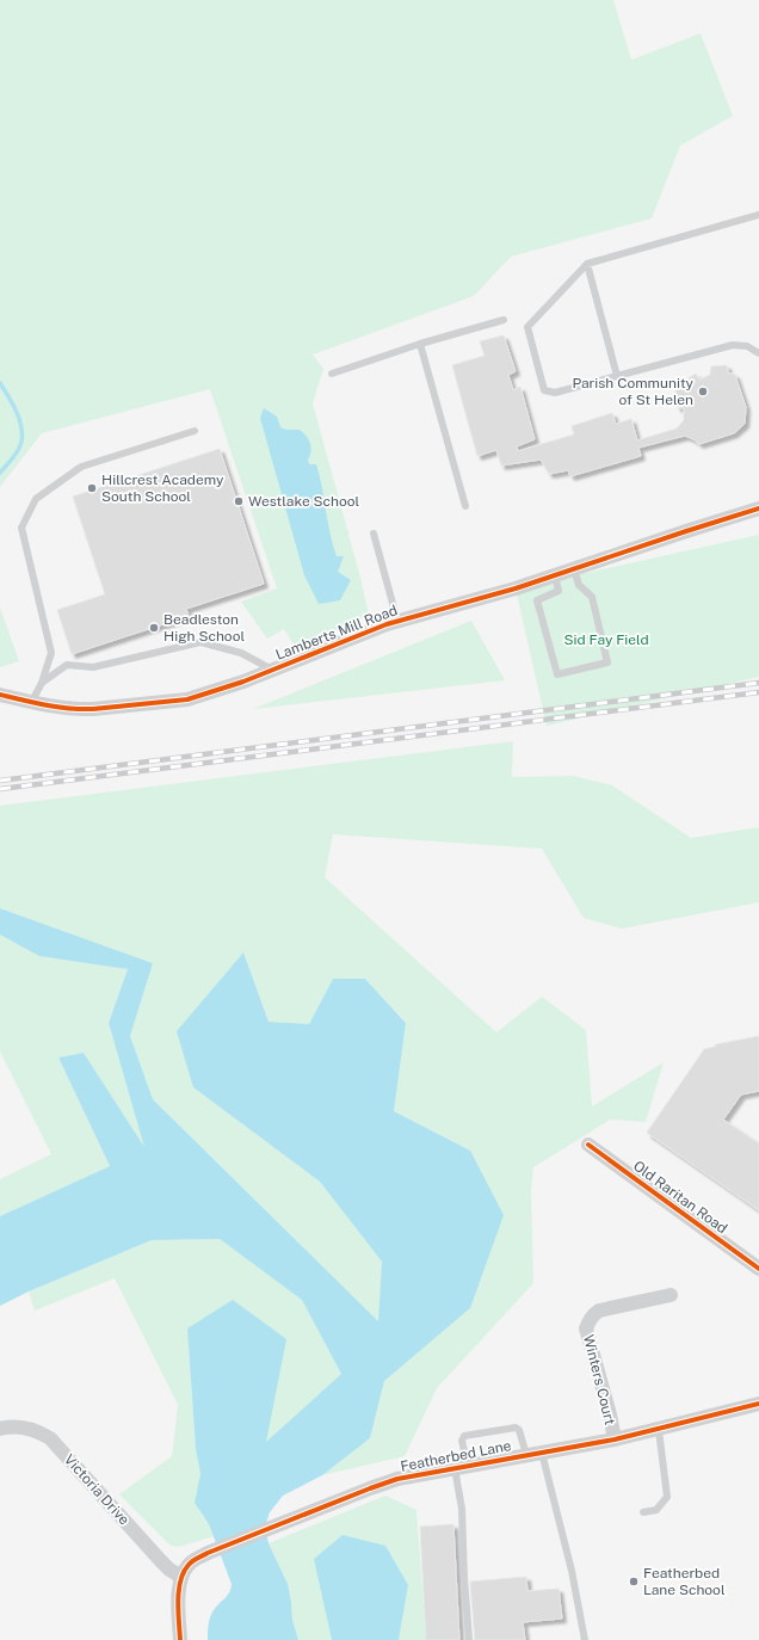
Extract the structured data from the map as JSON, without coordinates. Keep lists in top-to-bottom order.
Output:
{
  "streets": {
    "street": [
      "Lamberts Mill Road",
      "Old Raritan Road",
      "Winters Court",
      "Featherbed Lane",
      "Victoria Drive"
    ]
  },
  "crossings": [
    ["Winters Court", "Featherbed Lane"],
    ["Featherbed Lane", "Victoria Drive"]
  ],
  "parks": ["Sid Fay Field"],
  "places": [
    "Parish Community of St Helen",
    "Hillcrest Academy South School",
    "Westlake School",
    "Beadleston High School",
    "Featherbed Lane School"
  ]
}
